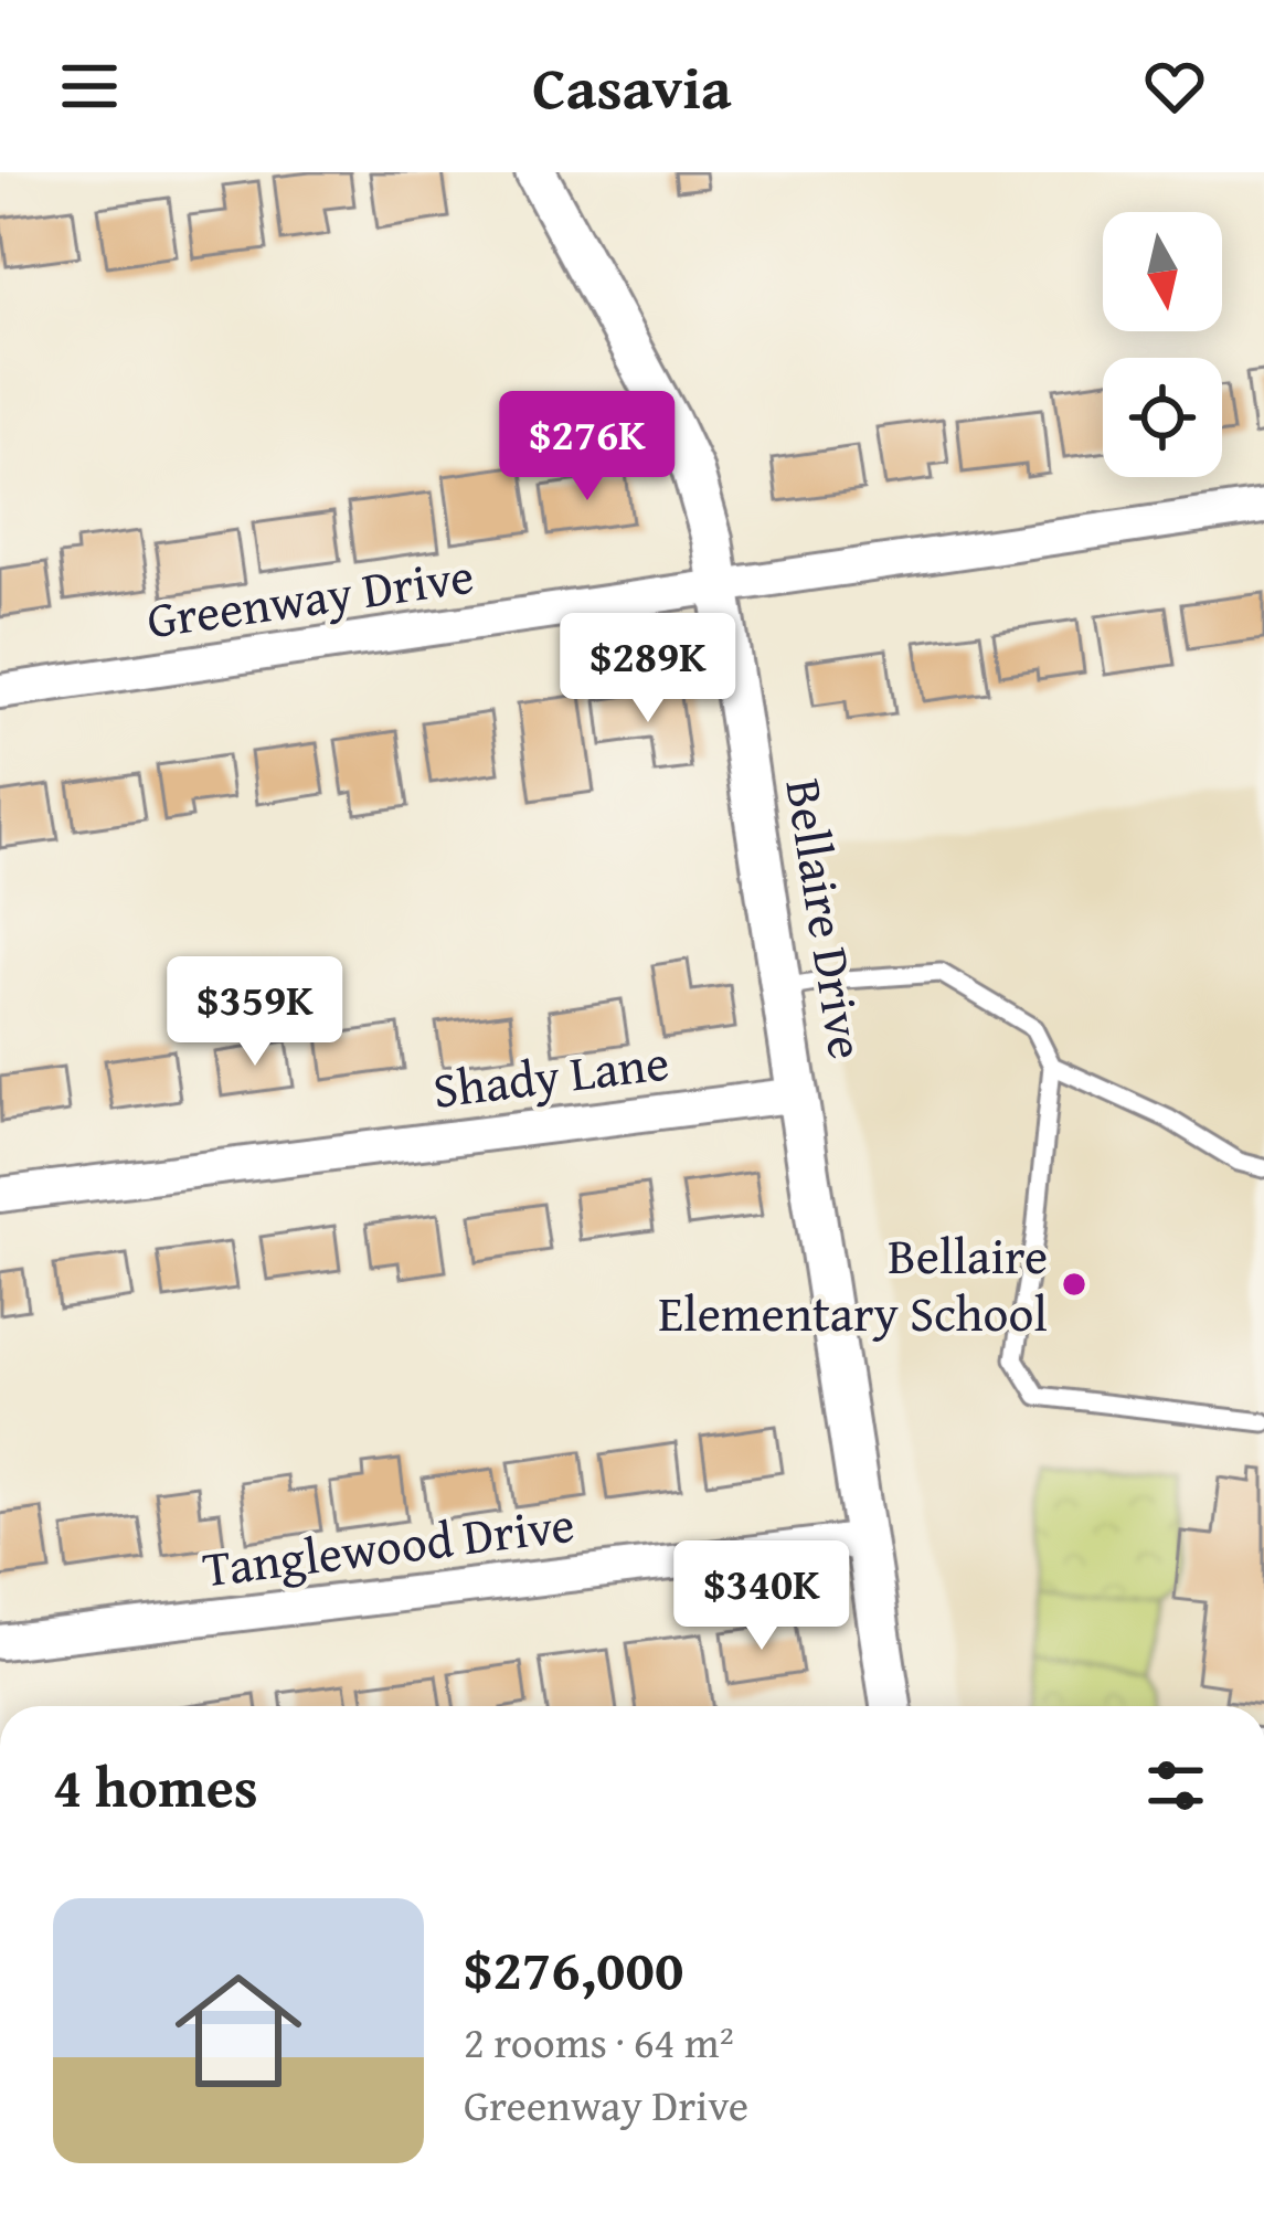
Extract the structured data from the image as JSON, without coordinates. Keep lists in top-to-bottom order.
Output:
{
  "streets": {
    "street": [
      "Greenway Drive",
      "Bellaire Drive",
      "Shady Lane",
      "Tanglewood Drive"
    ]
  },
  "crossings": [
    ["Greenway Drive", "Bellaire Drive"],
    ["Bellaire Drive", "Shady Lane"],
    ["Bellaire Drive", "Tanglewood Drive"]
  ],
  "places": ["Bellaire Elementary School"],
  "north": "bottom",
  "page": {
    "header": "Casavia",
    "price": [
      "$276K",
      "$289K",
      "$359K",
      "$340K"
    ],
    "heading": "4 homes",
    "list": [
      {
        "name": "$276,000",
        "note": "2 rooms · 64 m² · Greenway Drive"
      }
    ]
  }
}
